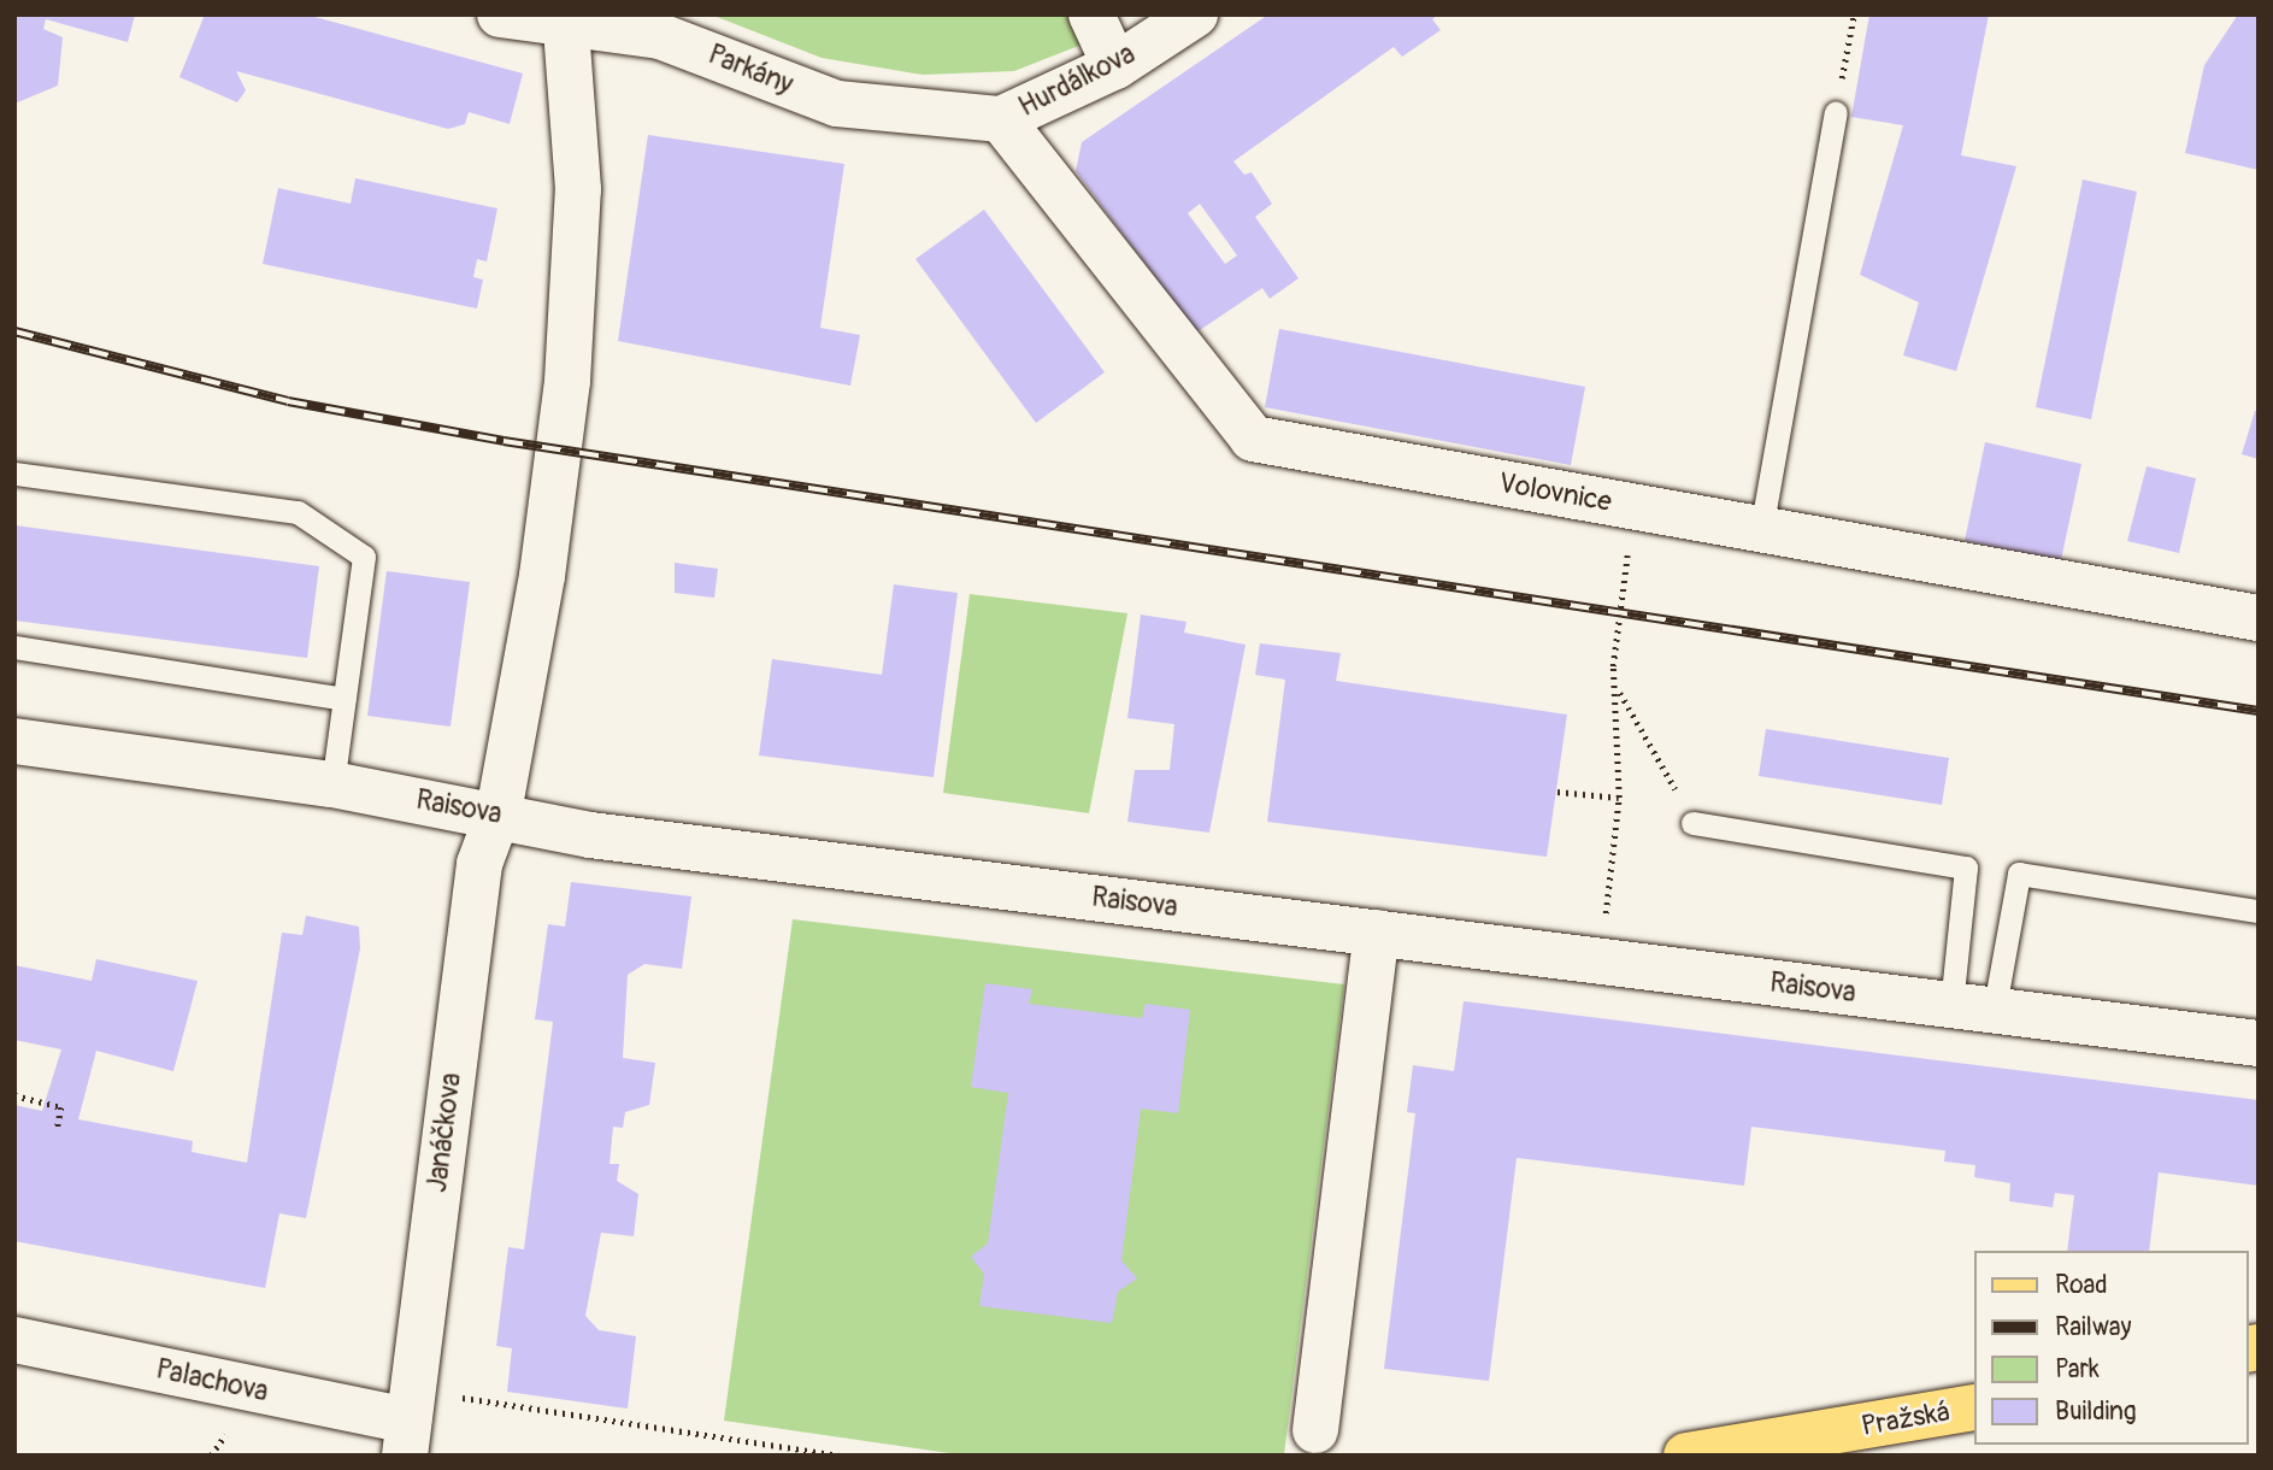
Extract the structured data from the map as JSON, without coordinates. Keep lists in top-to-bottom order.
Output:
{
  "streets": {
    "main road": ["Pražská"],
    "street": [
      "Parkány",
      "Hurdálkova",
      "Volovnice",
      "Raisova",
      "Janáčkova",
      "Palachova"
    ]
  },
  "crossings": [
    ["Parkány", "Hurdálkova"],
    ["Parkány", "Volovnice"],
    ["Parkány", "Janáčkova"],
    ["Hurdálkova", "Volovnice"],
    ["Raisova", "Janáčkova"],
    ["Janáčkova", "Palachova"]
  ],
  "legend": [
    "Road",
    "Railway",
    "Park",
    "Building"
  ]
}
